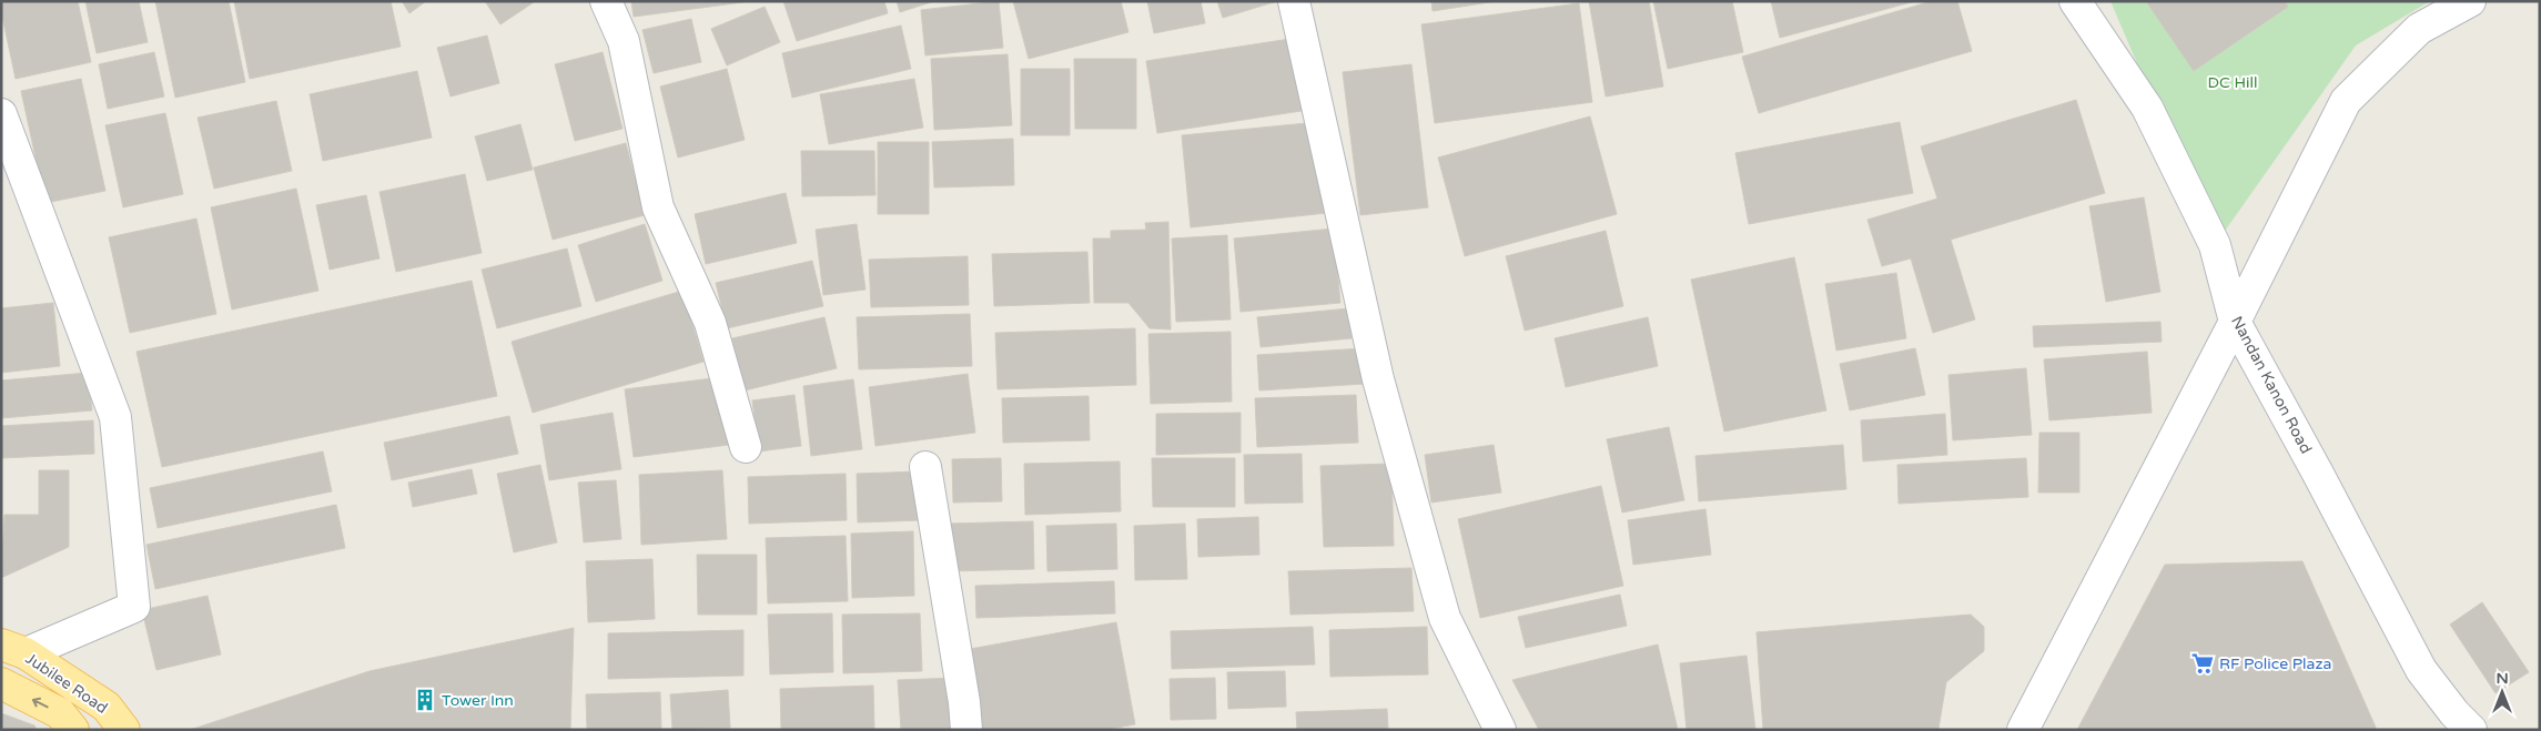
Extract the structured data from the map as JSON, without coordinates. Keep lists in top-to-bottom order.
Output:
{
  "streets": {
    "main road": ["Jubilee Road"],
    "street": ["Nandan Kanon Road"]
  },
  "parks": ["DC Hill"],
  "places": {
    "supermarket": ["RF Police Plaza"],
    "building": ["Tower Inn"]
  },
  "north": "top"
}
